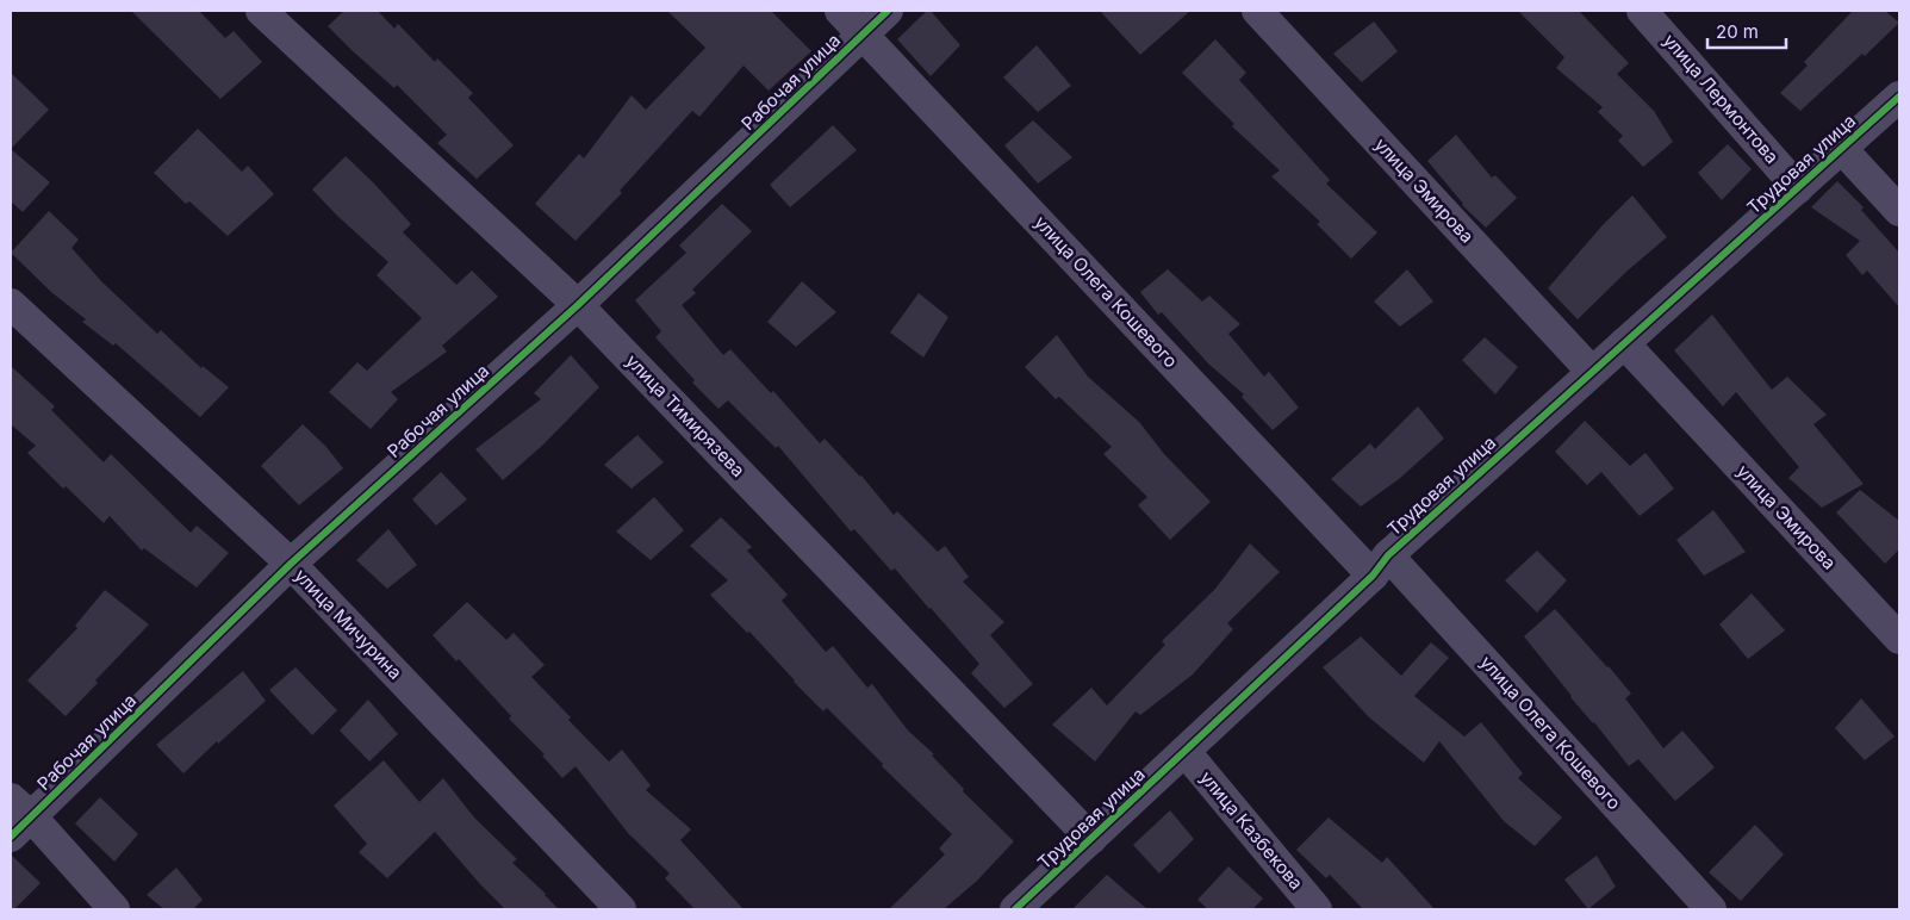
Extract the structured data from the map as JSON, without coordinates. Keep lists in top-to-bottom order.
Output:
{
  "streets": {
    "street": [
      "Рабочая улица",
      "улица Лермонтова",
      "Трудовая улица",
      "улица Эмирова",
      "улица Олега Кошевого",
      "улица Тимирязева",
      "улица Мичурина",
      "улица Казбекова"
    ]
  },
  "crossings": [
    ["Рабочая улица", "улица Олега Кошевого"],
    ["Рабочая улица", "улица Тимирязева"],
    ["Рабочая улица", "улица Мичурина"],
    ["улица Лермонтова", "Трудовая улица"],
    ["Трудовая улица", "улица Эмирова"],
    ["Трудовая улица", "улица Олега Кошевого"],
    ["Трудовая улица", "улица Тимирязева"],
    ["Трудовая улица", "улица Казбекова"]
  ],
  "scale_bar": "20 m"
}
